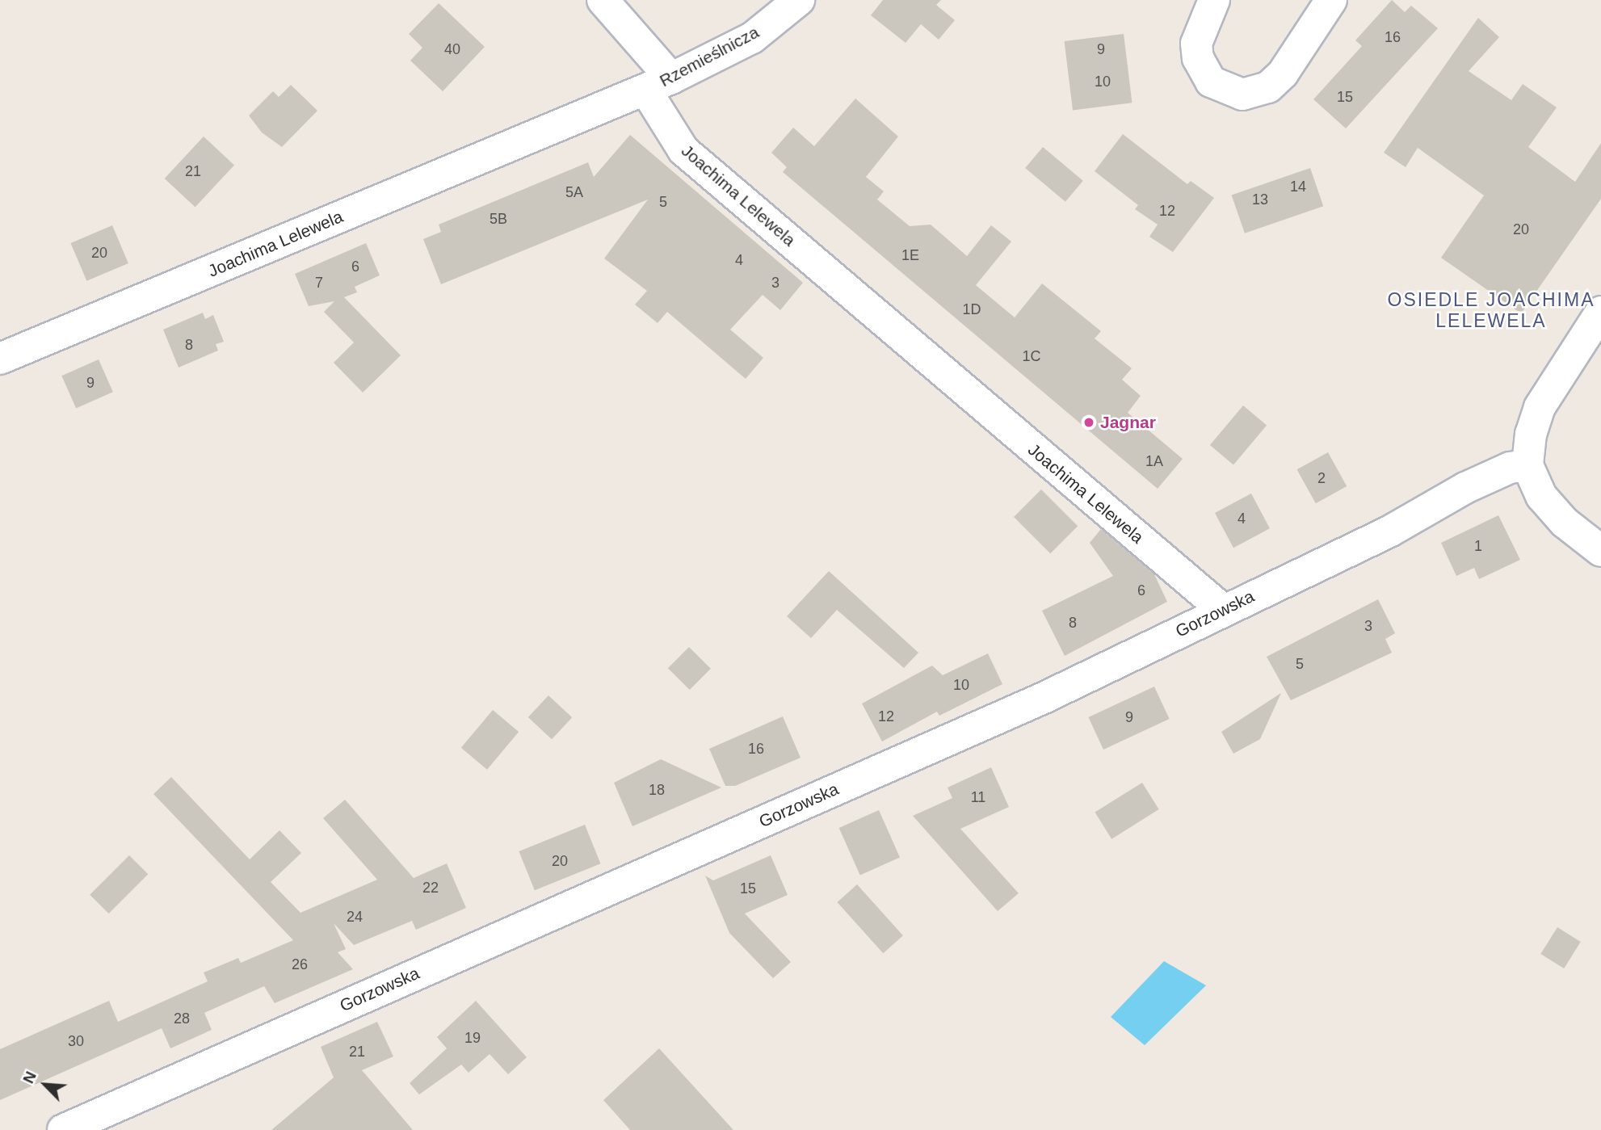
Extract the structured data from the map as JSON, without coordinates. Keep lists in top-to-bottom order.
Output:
{
  "streets": {
    "street": ["Rzemieślnicza", "Joachima Lelewela", "Gorzowska"]
  },
  "crossings": [
    ["Rzemieślnicza", "Joachima Lelewela"],
    ["Joachima Lelewela", "Gorzowska"]
  ],
  "districts": ["OSIEDLE JOACHIMA LELEWELA"],
  "places": ["Jagnar"],
  "house_numbers": [
    "16",
    "40",
    "9",
    "10",
    "15",
    "21",
    "14",
    "5A",
    "13",
    "5",
    "12",
    "5B",
    "20",
    "20",
    "1E",
    "4",
    "6",
    "7",
    "3",
    "1D",
    "8",
    "1C",
    "9",
    "1A",
    "2",
    "4",
    "1",
    "6",
    "8",
    "3",
    "5",
    "10",
    "12",
    "9",
    "16",
    "18",
    "11",
    "20",
    "22",
    "15",
    "24",
    "26",
    "28",
    "19",
    "30",
    "21"
  ],
  "north": "top left"
}
